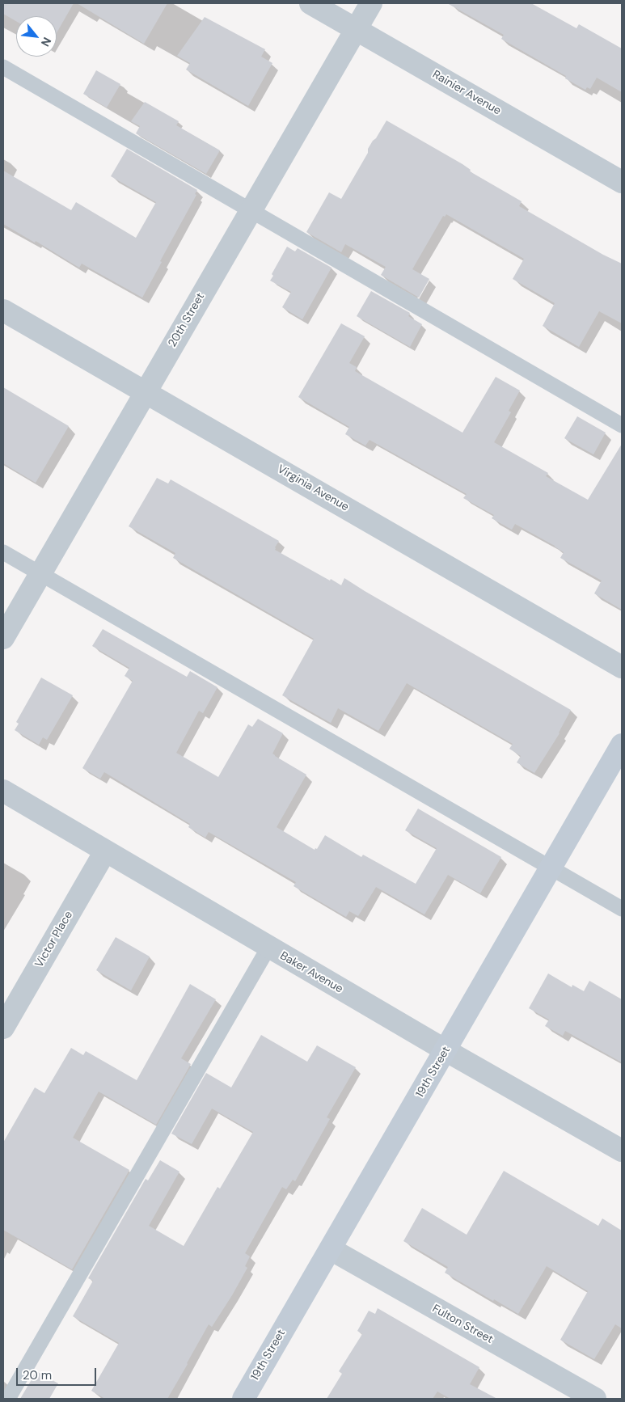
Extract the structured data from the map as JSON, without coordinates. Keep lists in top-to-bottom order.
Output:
{
  "streets": {
    "street": [
      "Rainier Avenue",
      "20th Street",
      "Virginia Avenue",
      "Victor Place",
      "Baker Avenue",
      "19th Street",
      "Fulton Street"
    ]
  },
  "crossings": [
    ["Rainier Avenue", "20th Street"],
    ["20th Street", "Virginia Avenue"],
    ["Victor Place", "Baker Avenue"],
    ["Baker Avenue", "19th Street"],
    ["19th Street", "Fulton Street"]
  ],
  "scale_bar": "20 m",
  "north": "bottom right"
}
